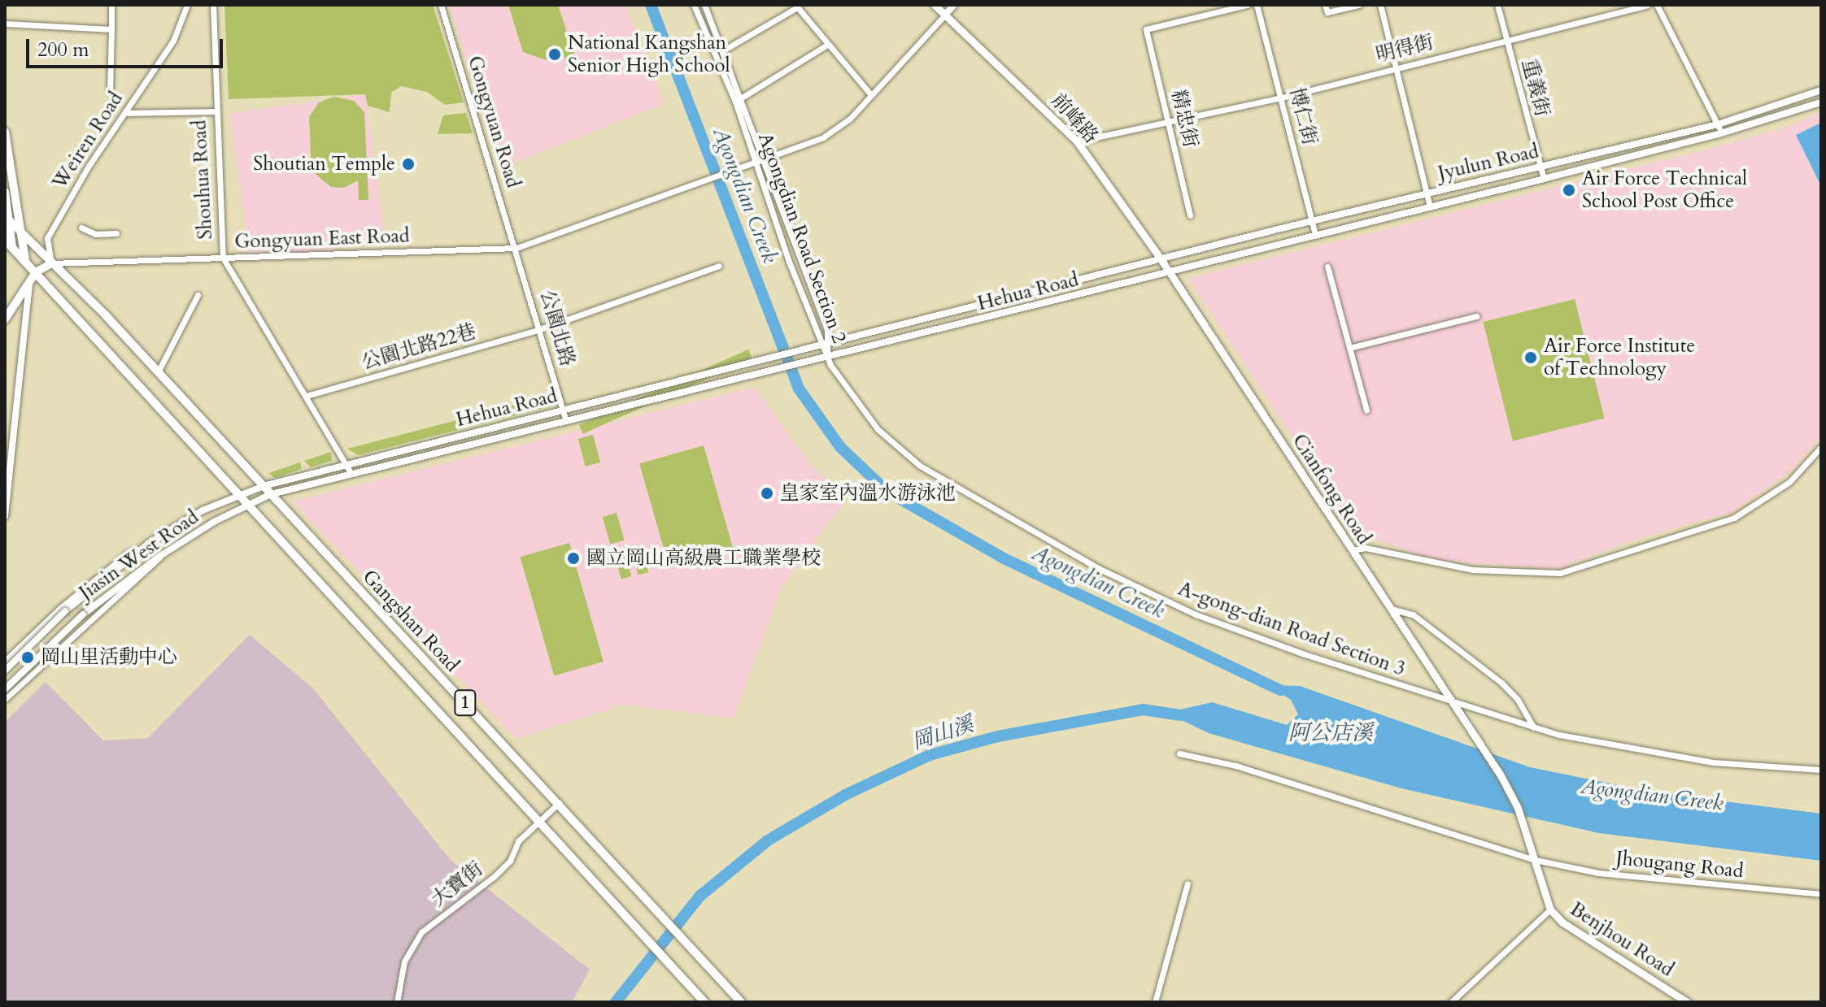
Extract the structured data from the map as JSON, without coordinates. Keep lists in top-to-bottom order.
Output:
{
  "streets": {
    "main road": [
      "前峰路",
      "Cianfong Road",
      "Gangshan Road",
      "1",
      "Benjhou Road"
    ],
    "street": [
      "明得街",
      "重義街",
      "博仁街",
      "精忠街",
      "Gongyuan Road",
      "Weiren Road",
      "Jyulun Road",
      "Shouhua Road",
      "Agongdian Road Section 2",
      "Gongyuan East Road",
      "Hehua Road",
      "公園北路",
      "公園北路22巷",
      "Jiasin West Road",
      "A-gong-dian Road Section 3",
      "Jhougang Road",
      "大寶街"
    ]
  },
  "crossings": [
    ["明得街", "重義街"],
    ["明得街", "博仁街"],
    ["明得街", "前峰路"],
    ["明得街", "精忠街"],
    ["重義街", "Jyulun Road"],
    ["博仁街", "Jyulun Road"],
    ["前峰路", "Jyulun Road"],
    ["前峰路", "Gongyuan East Road"],
    ["前峰路", "Hehua Road"],
    ["前峰路", "Cianfong Road"],
    ["Gongyuan Road", "Gongyuan East Road"],
    ["Gongyuan Road", "公園北路"],
    ["Weiren Road", "Gongyuan East Road"],
    ["Weiren Road", "1"],
    ["Jyulun Road", "Hehua Road"],
    ["Jyulun Road", "Cianfong Road"],
    ["Shouhua Road", "Gongyuan East Road"],
    ["Shouhua Road", "Hehua Road"],
    ["Shouhua Road", "公園北路22巷"],
    ["Agongdian Road Section 2", "Gongyuan East Road"],
    ["Agongdian Road Section 2", "Hehua Road"],
    ["Agongdian Road Section 2", "A-gong-dian Road Section 3"],
    ["Gongyuan East Road", "公園北路"],
    ["Gongyuan East Road", "1"],
    ["Hehua Road", "公園北路"],
    ["Hehua Road", "Cianfong Road"],
    ["Hehua Road", "Jiasin West Road"],
    ["Hehua Road", "Gangshan Road"],
    ["Hehua Road", "A-gong-dian Road Section 3"],
    ["Hehua Road", "1"],
    ["公園北路", "公園北路22巷"],
    ["Cianfong Road", "A-gong-dian Road Section 3"],
    ["Cianfong Road", "Benjhou Road"],
    ["Jiasin West Road", "Gangshan Road"],
    ["Jiasin West Road", "1"],
    ["Gangshan Road", "1"],
    ["Gangshan Road", "大寶街"],
    ["1", "大寶街"],
    ["Jhougang Road", "Benjhou Road"]
  ],
  "water": ["Agongdian Creek", "岡山溪", "阿公店溪"],
  "places": [
    "National Kangshan Senior High School",
    "Shoutian Temple",
    "Air Force Technical School Post Office",
    "Air Force Institute of Technology",
    "皇家室內溫水游泳池",
    "國立岡山高級農工職業學校",
    "岡山里活動中心"
  ],
  "scale_bar": "200 m"
}
